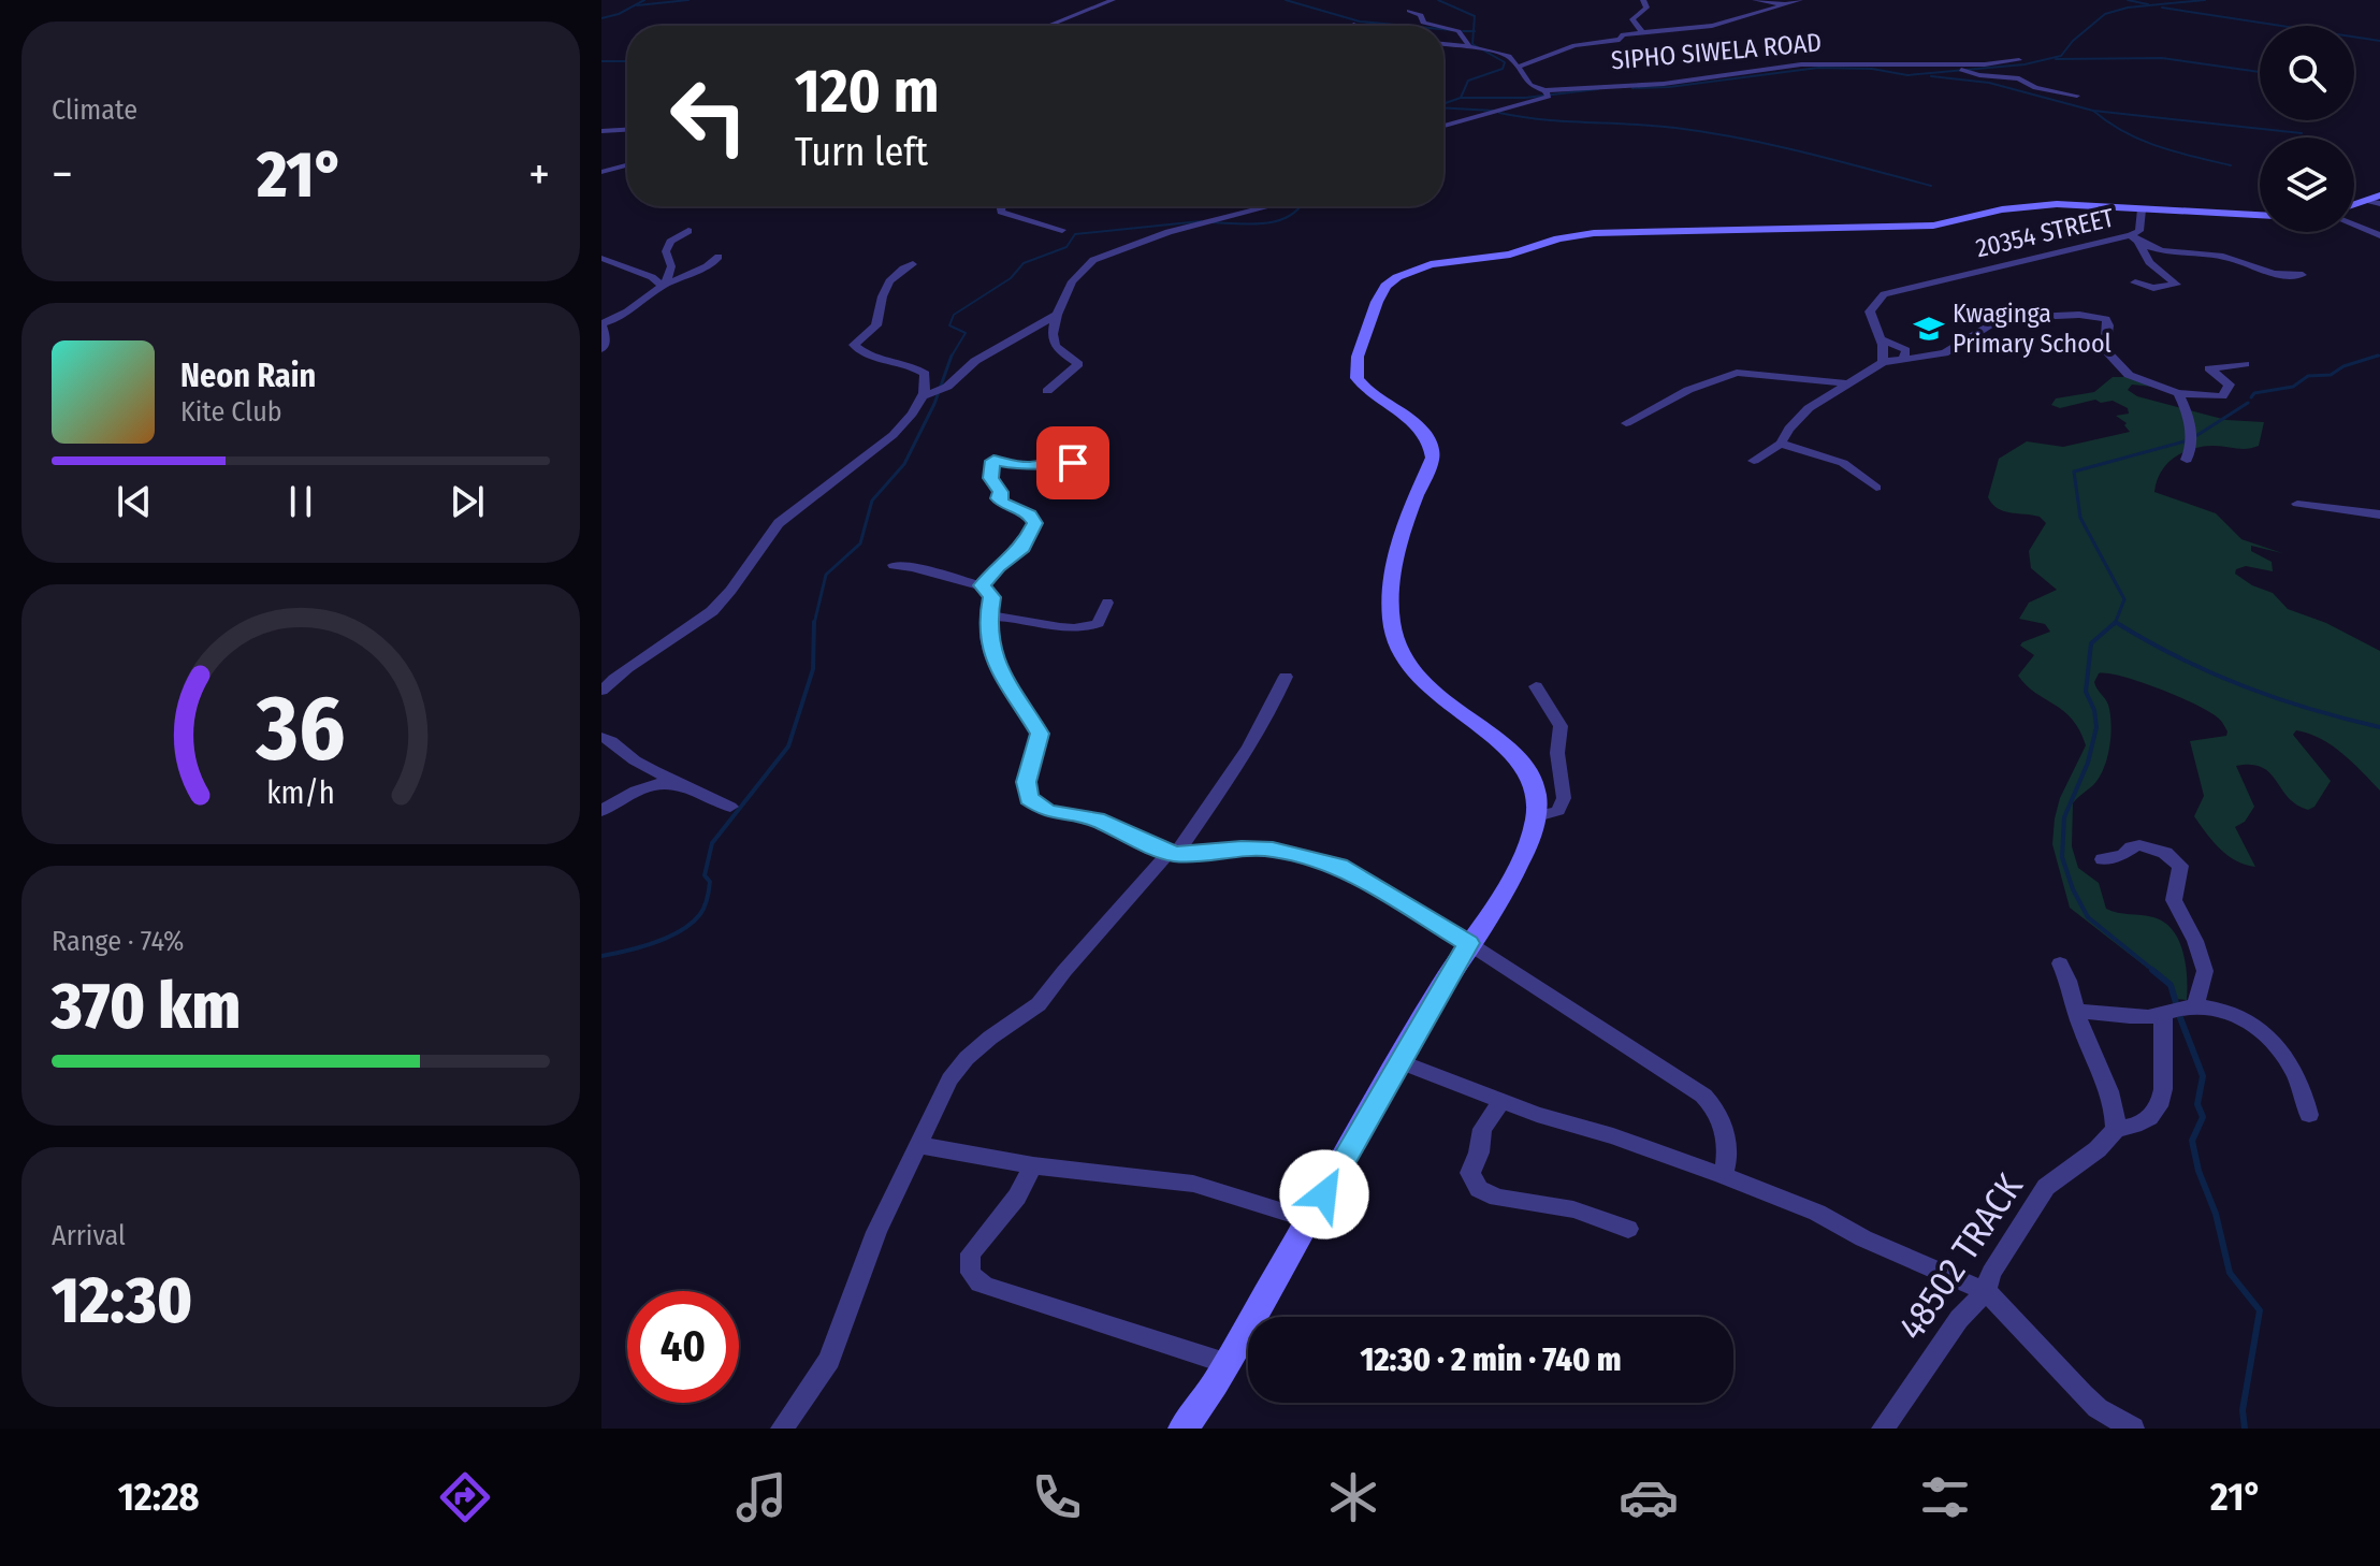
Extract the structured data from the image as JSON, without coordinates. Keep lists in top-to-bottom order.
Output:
{
  "streets": {
    "street": ["SIPHO SIWELA ROAD", "20354 STREET", "48502 TRACK"]
  },
  "places": {
    "school or university": ["Kwaginga Primary School"]
  },
  "page": {
    "tile": [
      "Climate",
      ["Range · 74%", "370 km"],
      ["Arrival", "12:30"]
    ],
    "turn": ["120 m", "Turn left"],
    "heat": ["−", "21°", "+"],
    "song": ["Neon Rain", "Kite Club"],
    "limit": "40",
    "trip": "12:30 · 2 min · 740 m",
    "tabs": ["12:28", "21°"],
    "gauge": ["36", "km/h"]
  }
}
